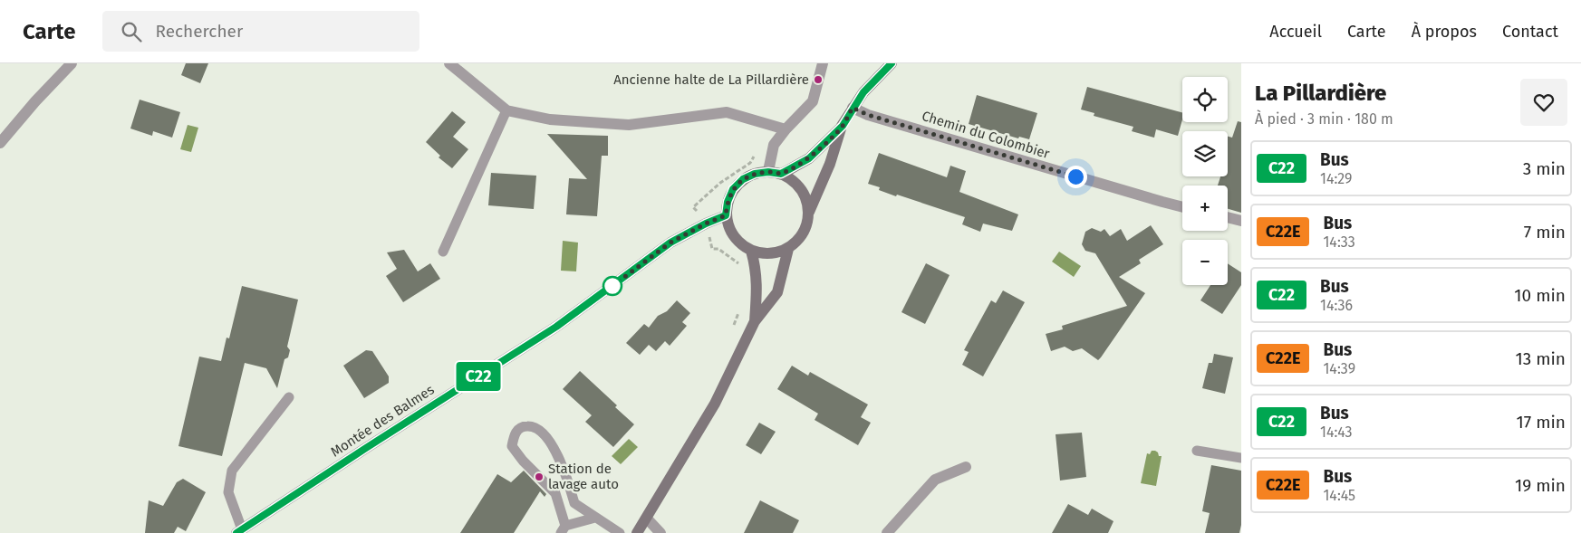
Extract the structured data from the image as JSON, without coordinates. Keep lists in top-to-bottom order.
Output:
{
  "streets": {
    "street": ["Chemin du Colombier", "Montée des Balmes"]
  },
  "places": ["Ancienne halte de La Pillardière", "Station de lavage auto"],
  "lines": ["bus line C22"],
  "page": {
    "header": "Carte",
    "search": "Rechercher",
    "nav": [
      "Accueil",
      "Carte",
      "À propos",
      "Contact"
    ],
    "on_map": "C22",
    "heading": ["La Pillardière", "À pied · 3 min · 180 m"],
    "map_buttons": ["+", "−"],
    "list": [
      {
        "mark": "C22",
        "name": "Bus",
        "note": "14:29",
        "value": "3 min"
      },
      {
        "mark": "C22E",
        "name": "Bus",
        "note": "14:33",
        "value": "7 min"
      },
      {
        "mark": "C22",
        "name": "Bus",
        "note": "14:36",
        "value": "10 min"
      },
      {
        "mark": "C22E",
        "name": "Bus",
        "note": "14:39",
        "value": "13 min"
      },
      {
        "mark": "C22",
        "name": "Bus",
        "note": "14:43",
        "value": "17 min"
      },
      {
        "mark": "C22E",
        "name": "Bus",
        "note": "14:45",
        "value": "19 min"
      }
    ]
  }
}
